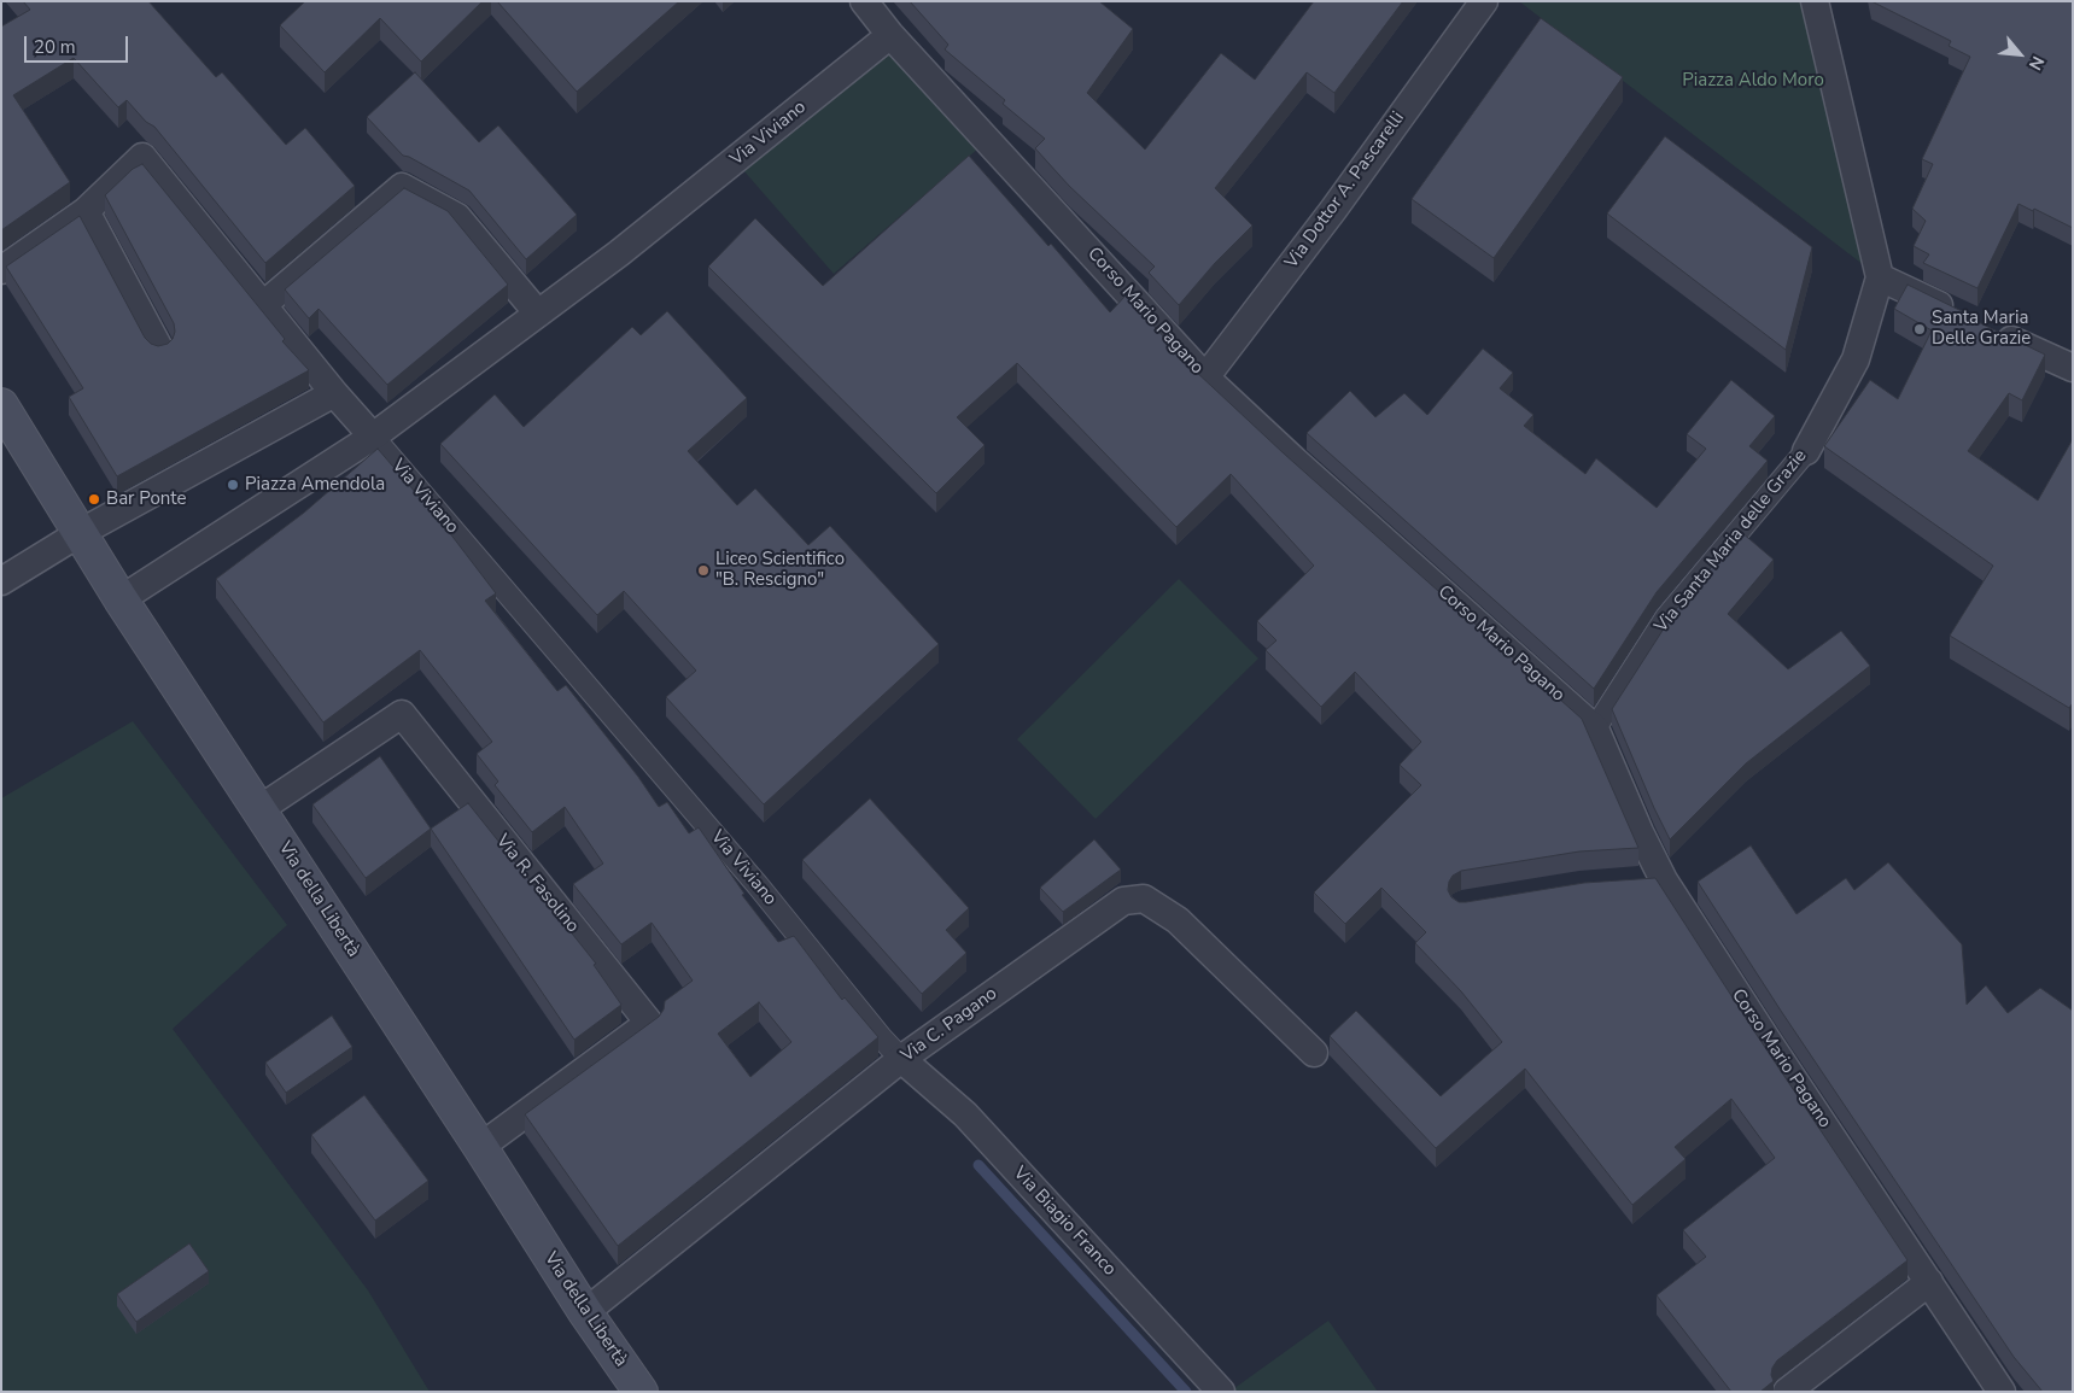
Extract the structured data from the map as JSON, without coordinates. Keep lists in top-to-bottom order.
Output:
{
  "streets": {
    "main road": ["Via della Libertà"],
    "street": [
      "Via Viviano",
      "Via Dottor A. Pascarelli",
      "Corso Mario Pagano",
      "Via Santa Maria delle Grazie",
      "Via R. Fasolino",
      "Via C. Pagano",
      "Via Biagio Franco"
    ]
  },
  "crossings": [
    ["Via Viviano", "Corso Mario Pagano"],
    ["Via Viviano", "Via C. Pagano"],
    ["Via Viviano", "Via Biagio Franco"],
    ["Via Dottor A. Pascarelli", "Corso Mario Pagano"],
    ["Corso Mario Pagano", "Via Santa Maria delle Grazie"],
    ["Via R. Fasolino", "Via della Libertà"],
    ["Via della Libertà", "Via C. Pagano"],
    ["Via C. Pagano", "Via Biagio Franco"]
  ],
  "parks": ["Piazza Aldo Moro"],
  "places": [
    "Santa Maria Delle Grazie",
    "Piazza Amendola",
    "Bar Ponte",
    "Liceo Scientifico \"B. Rescigno\""
  ],
  "scale_bar": "20 m",
  "north": "bottom right"
}
